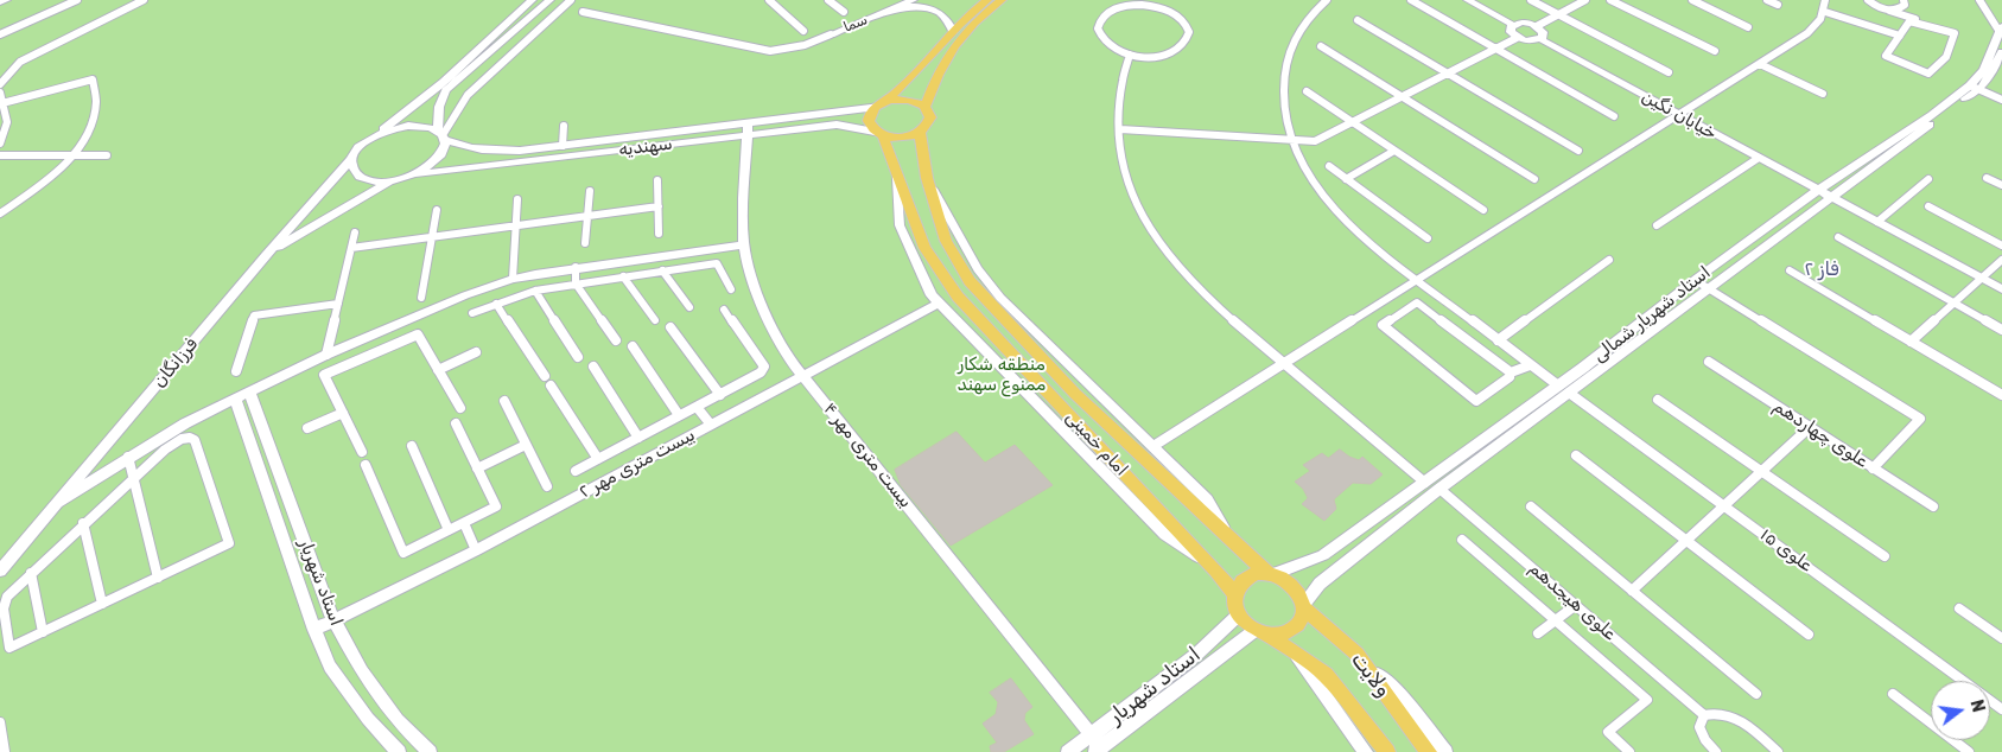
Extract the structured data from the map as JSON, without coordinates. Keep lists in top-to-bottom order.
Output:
{
  "streets": {
    "main road": ["امام خمینی", "ولایت"],
    "street": [
      "سما",
      "خیابان نگین",
      "سهندیه",
      "استاد شهریار شمالی",
      "فرزانگان",
      "علوی چهاردهم",
      "بیست متری مهر ۴",
      "بیست متری مهر ۲",
      "علوی ۱۵",
      "استاد شهریار",
      "علوی هیجدهم"
    ]
  },
  "crossings": [
    ["خیابان نگین", "استاد شهریار شمالی"],
    ["سهندیه", "فرزانگان"],
    ["سهندیه", "امام خمینی"],
    ["سهندیه", "بیست متری مهر ۴"],
    ["استاد شهریار شمالی", "امام خمینی"],
    ["استاد شهریار شمالی", "علوی ۱۵"],
    ["استاد شهریار شمالی", "استاد شهریار"],
    ["استاد شهریار شمالی", "علوی هیجدهم"],
    ["استاد شهریار شمالی", "ولایت"],
    ["امام خمینی", "استاد شهریار"],
    ["امام خمینی", "ولایت"],
    ["بیست متری مهر ۴", "بیست متری مهر ۲"],
    ["بیست متری مهر ۴", "استاد شهریار"],
    ["بیست متری مهر ۲", "استاد شهریار"],
    ["استاد شهریار", "ولایت"]
  ],
  "districts": ["فاز ۲"],
  "parks": ["منطقه شکار ممنوع سهند"],
  "north": "right"
}
